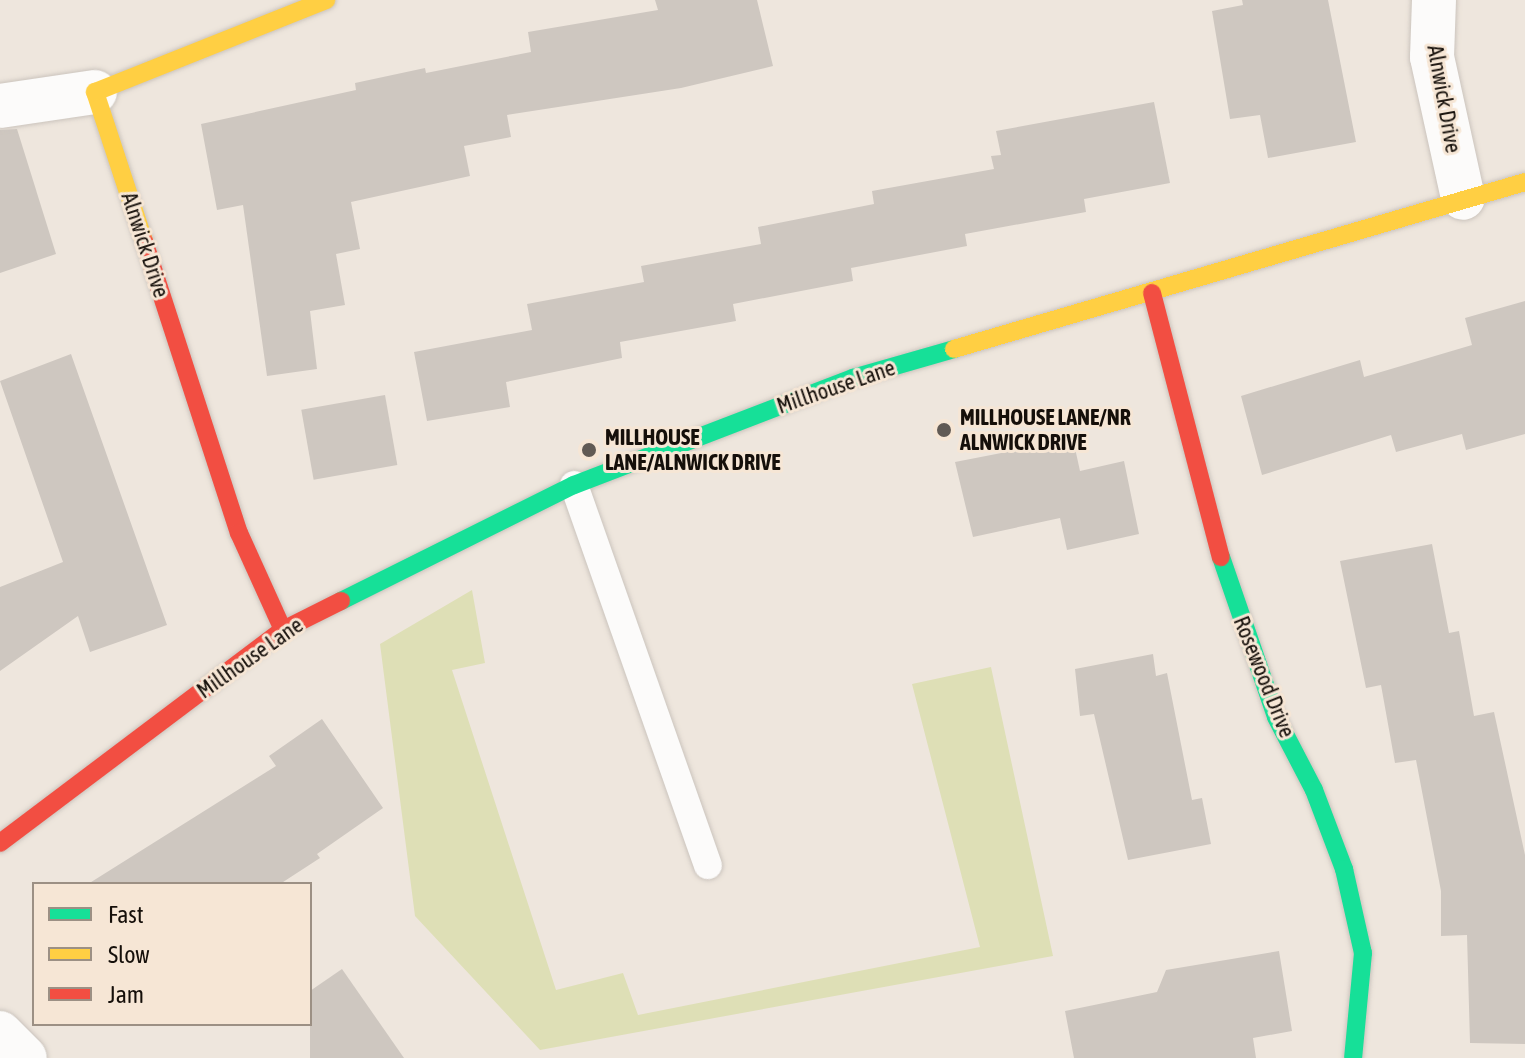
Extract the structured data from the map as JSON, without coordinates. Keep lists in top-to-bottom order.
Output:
{
  "streets": {
    "street": ["Alnwick Drive", "Millhouse Lane", "Rosewood Drive"]
  },
  "crossings": [
    ["Alnwick Drive", "Millhouse Lane"],
    ["Millhouse Lane", "Rosewood Drive"]
  ],
  "places": ["MILLHOUSE LANE/NR ALNWICK DRIVE", "MILLHOUSE LANE/ALNWICK DRIVE"],
  "legend": ["Fast", "Slow", "Jam"]
}
